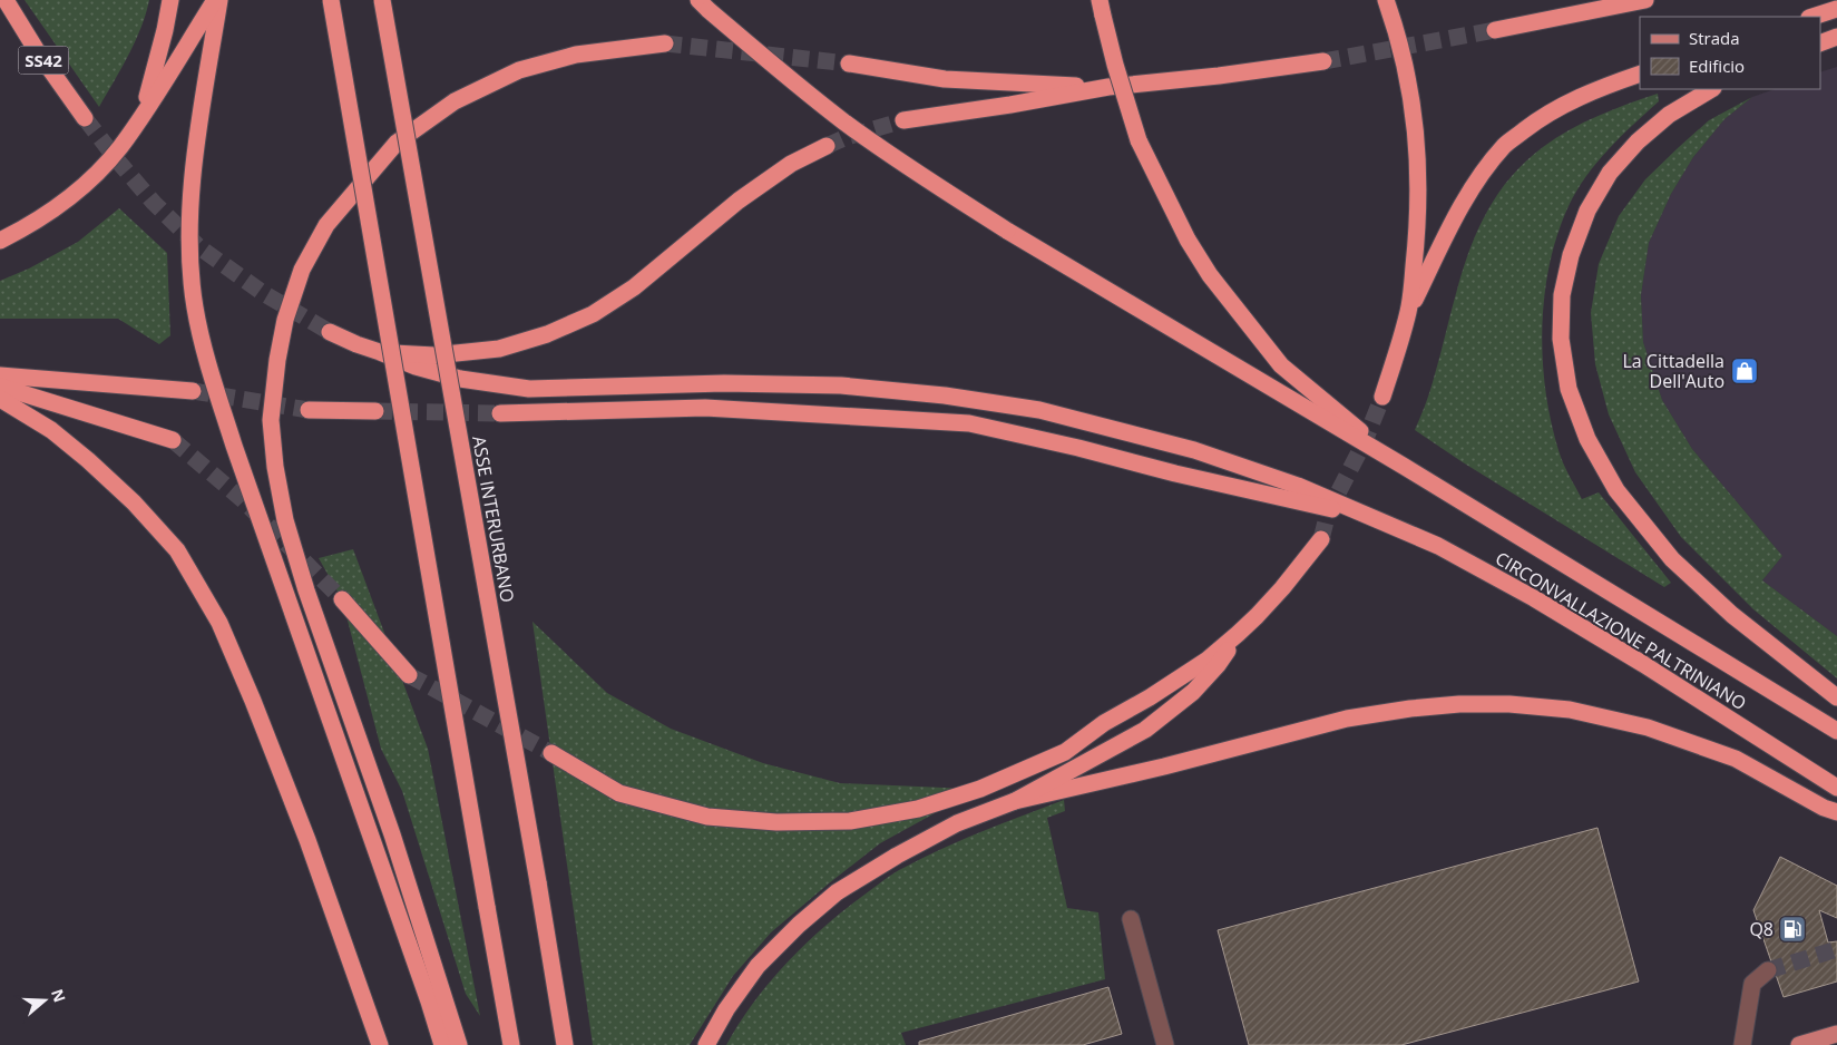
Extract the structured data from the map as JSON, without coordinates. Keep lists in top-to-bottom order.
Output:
{
  "streets": {
    "highway": ["SS42", "ASSE INTERURBANO", "CIRCONVALLAZIONE PALTRINIANO"]
  },
  "places": {
    "shop": ["La Cittadella Dell'Auto"],
    "fuel station": ["Q8"]
  },
  "legend": ["Strada", "Edificio"],
  "north": "right"
}
